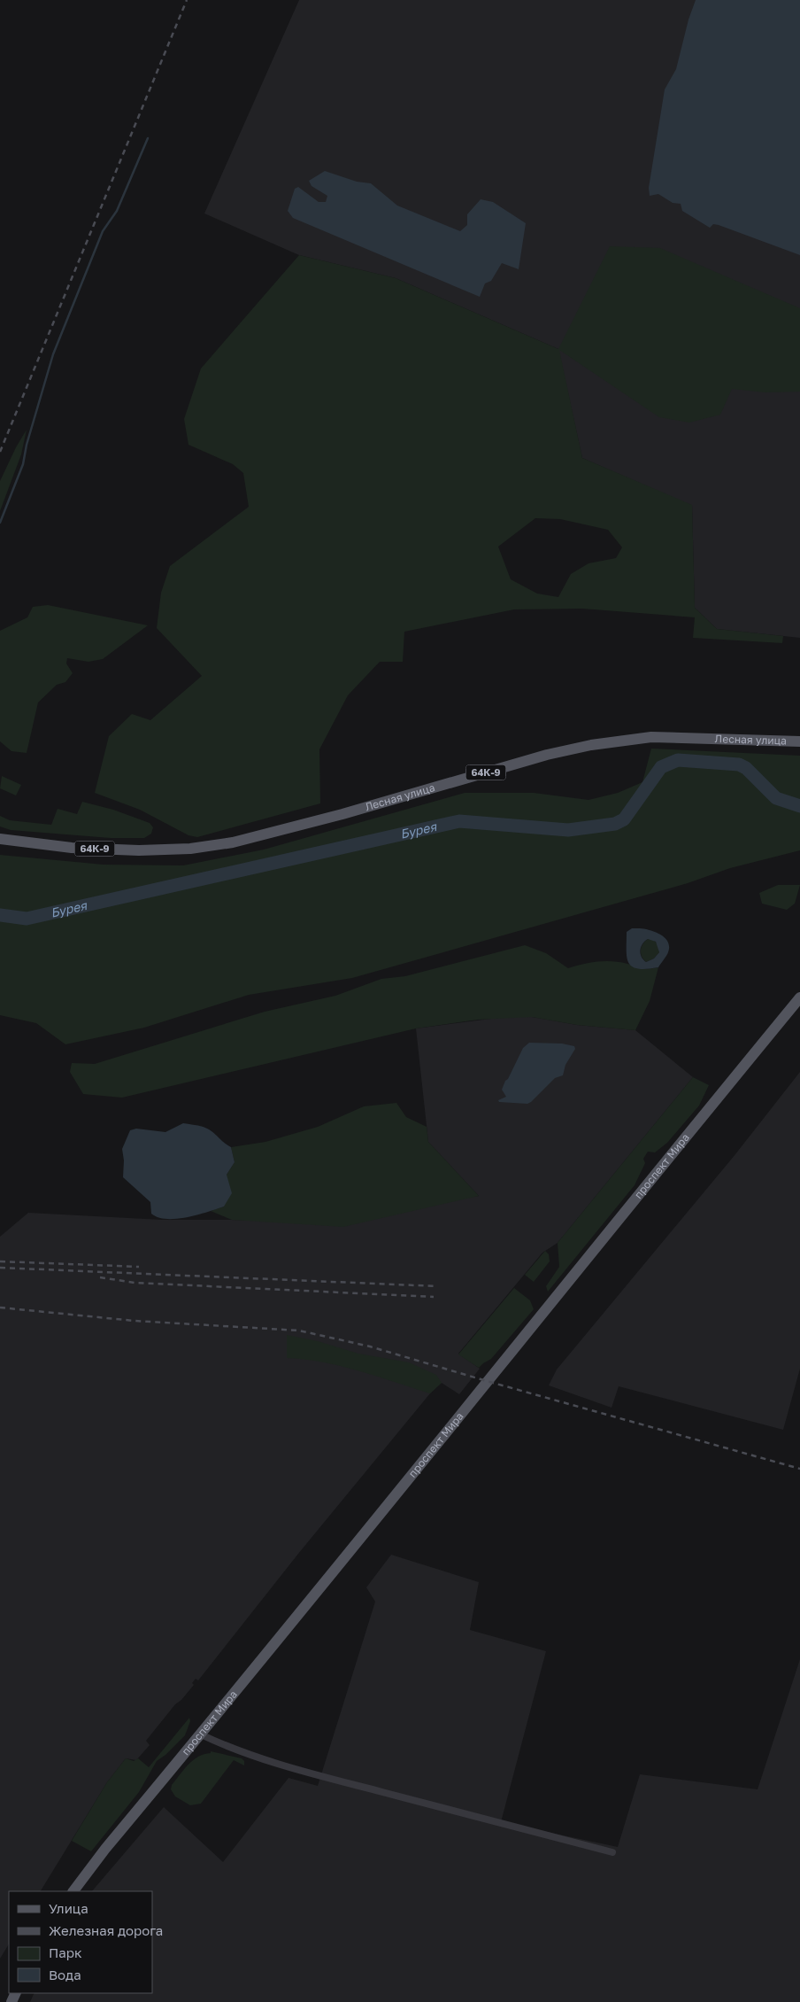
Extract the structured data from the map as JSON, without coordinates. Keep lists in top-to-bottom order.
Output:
{
  "streets": {
    "main road": ["Лесная улица", "64К-9", "проспект Мира"]
  },
  "water": ["Бурея"],
  "legend": [
    "Улица",
    "Железная дорога",
    "Парк",
    "Вода"
  ]
}
